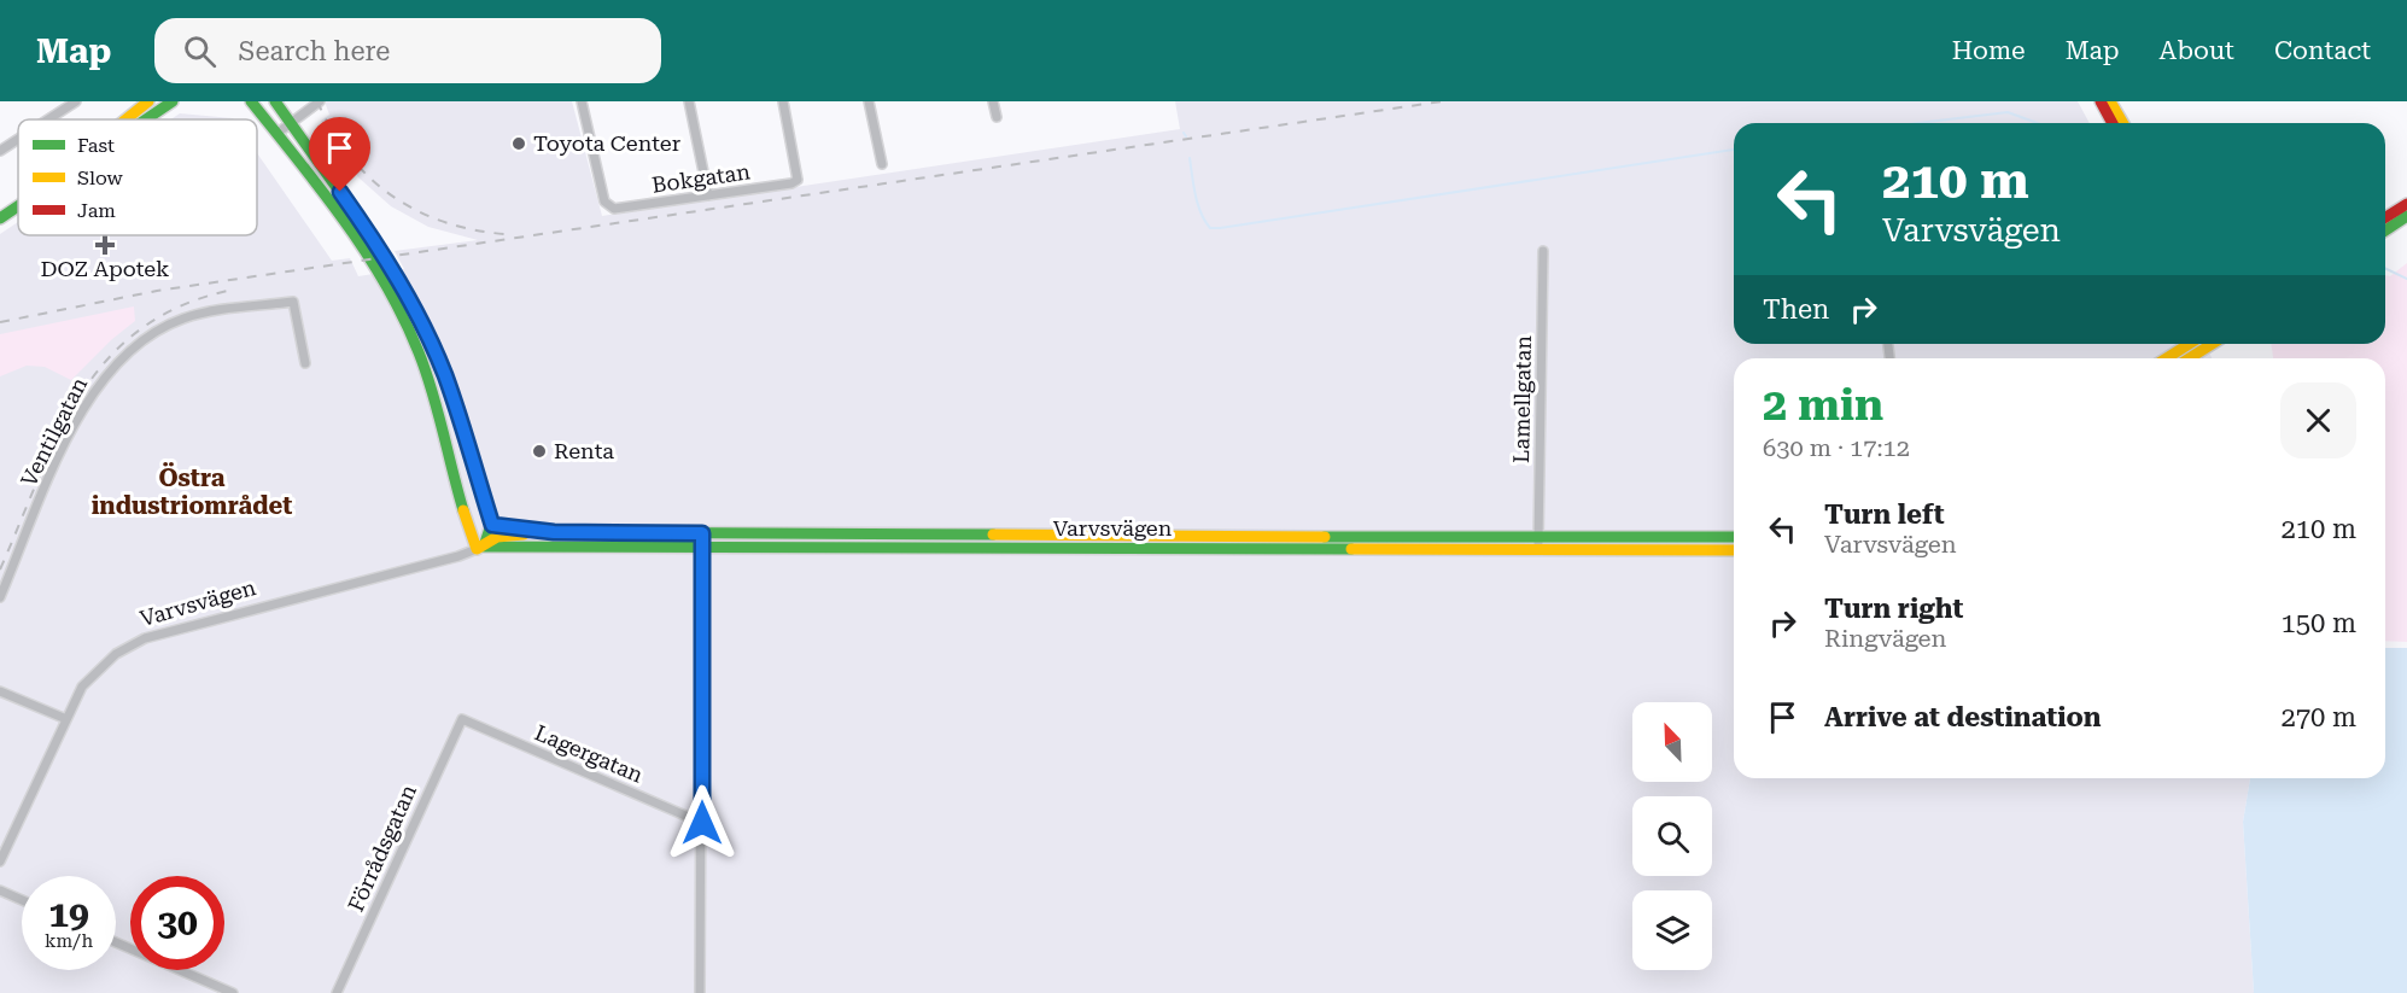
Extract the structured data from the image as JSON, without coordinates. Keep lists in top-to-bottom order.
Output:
{
  "streets": {
    "main road": ["Varvsvägen"],
    "street": [
      "Bokgatan",
      "Lamellgatan",
      "Ventilgatan",
      "Lagergatan",
      "Förrådsgatan"
    ]
  },
  "crossings": [
    ["Lamellgatan", "Varvsvägen"],
    ["Lagergatan", "Förrådsgatan"]
  ],
  "districts": ["Östra industriområdet"],
  "places": {
    "other": ["Toyota Center", "Renta"],
    "health": ["DOZ Apotek"]
  },
  "legend": ["Fast", "Slow", "Jam"],
  "north": "top left",
  "page": {
    "header": "Map",
    "search": "Search here",
    "nav": [
      "Home",
      "Map",
      "About",
      "Contact"
    ],
    "turn": ["210 m", "Varvsvägen"],
    "then": "Then",
    "heading": ["2 min", "630 m · 17:12"],
    "list": [
      {
        "name": "Turn left",
        "note": "Varvsvägen",
        "value": "210 m"
      },
      {
        "name": "Turn right",
        "note": "Ringvägen",
        "value": "150 m"
      },
      {
        "name": "Arrive at destination",
        "value": "270 m"
      }
    ],
    "speed": "19 km/h",
    "limit": "30"
  }
}
